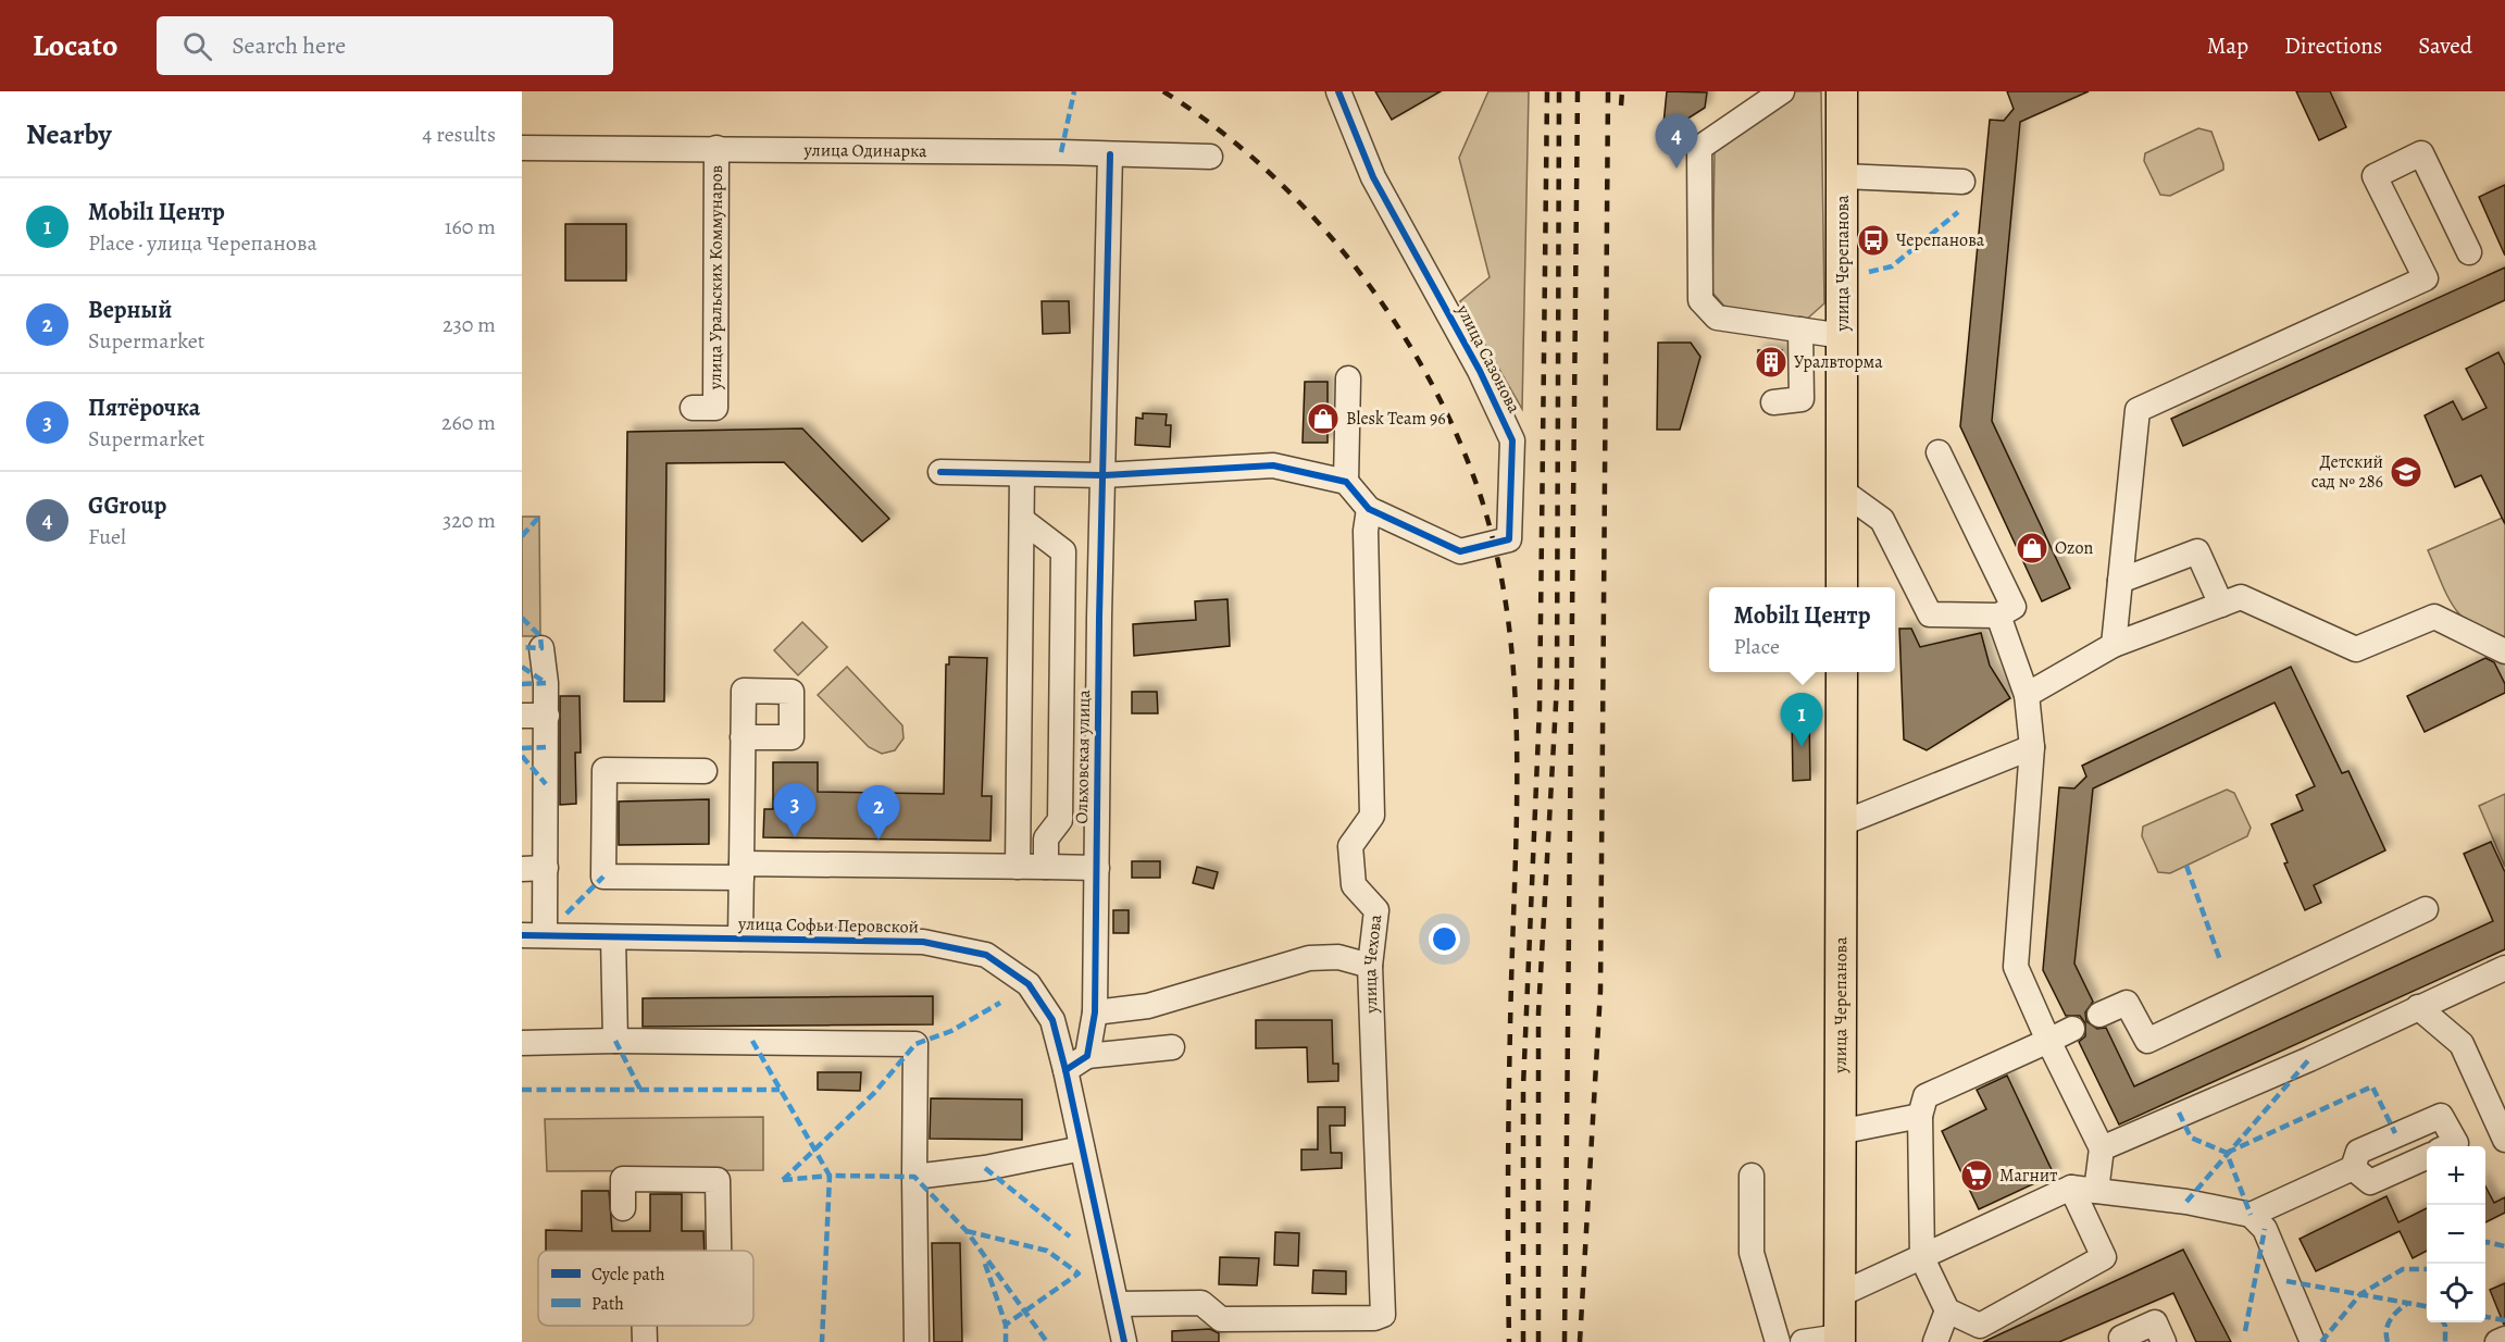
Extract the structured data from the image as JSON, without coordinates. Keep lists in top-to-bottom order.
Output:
{
  "streets": {
    "main road": ["улица Черепанова"],
    "street": [
      "улица Одинарка",
      "улица Уральских Коммунаров",
      "улица Сазонова",
      "Ольховская улица",
      "улица Софьи Перовской",
      "улица Чехова"
    ]
  },
  "crossings": [
    ["улица Одинарка", "улица Уральских Коммунаров"],
    ["улица Одинарка", "Ольховская улица"],
    ["улица Сазонова", "улица Чехова"]
  ],
  "places": {
    "bus stop": ["Черепанова"],
    "building": ["Уралвторма"],
    "shop": ["Blesk Team 96", "Ozon"],
    "school or university": ["Детский сад № 286"],
    "supermarket": ["Магнит"]
  },
  "legend": ["Cycle path", "Path"],
  "page": {
    "header": "Locato",
    "search": "Search here",
    "nav": ["Map", "Directions", "Saved"],
    "heading": ["Nearby", "4 results"],
    "pins": [
      "4",
      "1",
      "3",
      "2"
    ],
    "list": [
      {
        "mark": "1",
        "name": "Mobil1 Центр",
        "note": "Place · улица Черепанова",
        "value": "160 m"
      },
      {
        "mark": "2",
        "name": "Верный",
        "note": "Supermarket",
        "value": "230 m"
      },
      {
        "mark": "3",
        "name": "Пятёрочка",
        "note": "Supermarket",
        "value": "260 m"
      },
      {
        "mark": "4",
        "name": "GGroup",
        "note": "Fuel",
        "value": "320 m"
      }
    ],
    "popup": ["Mobil1 Центр", "Place"],
    "map_buttons": ["+", "−"]
  }
}
